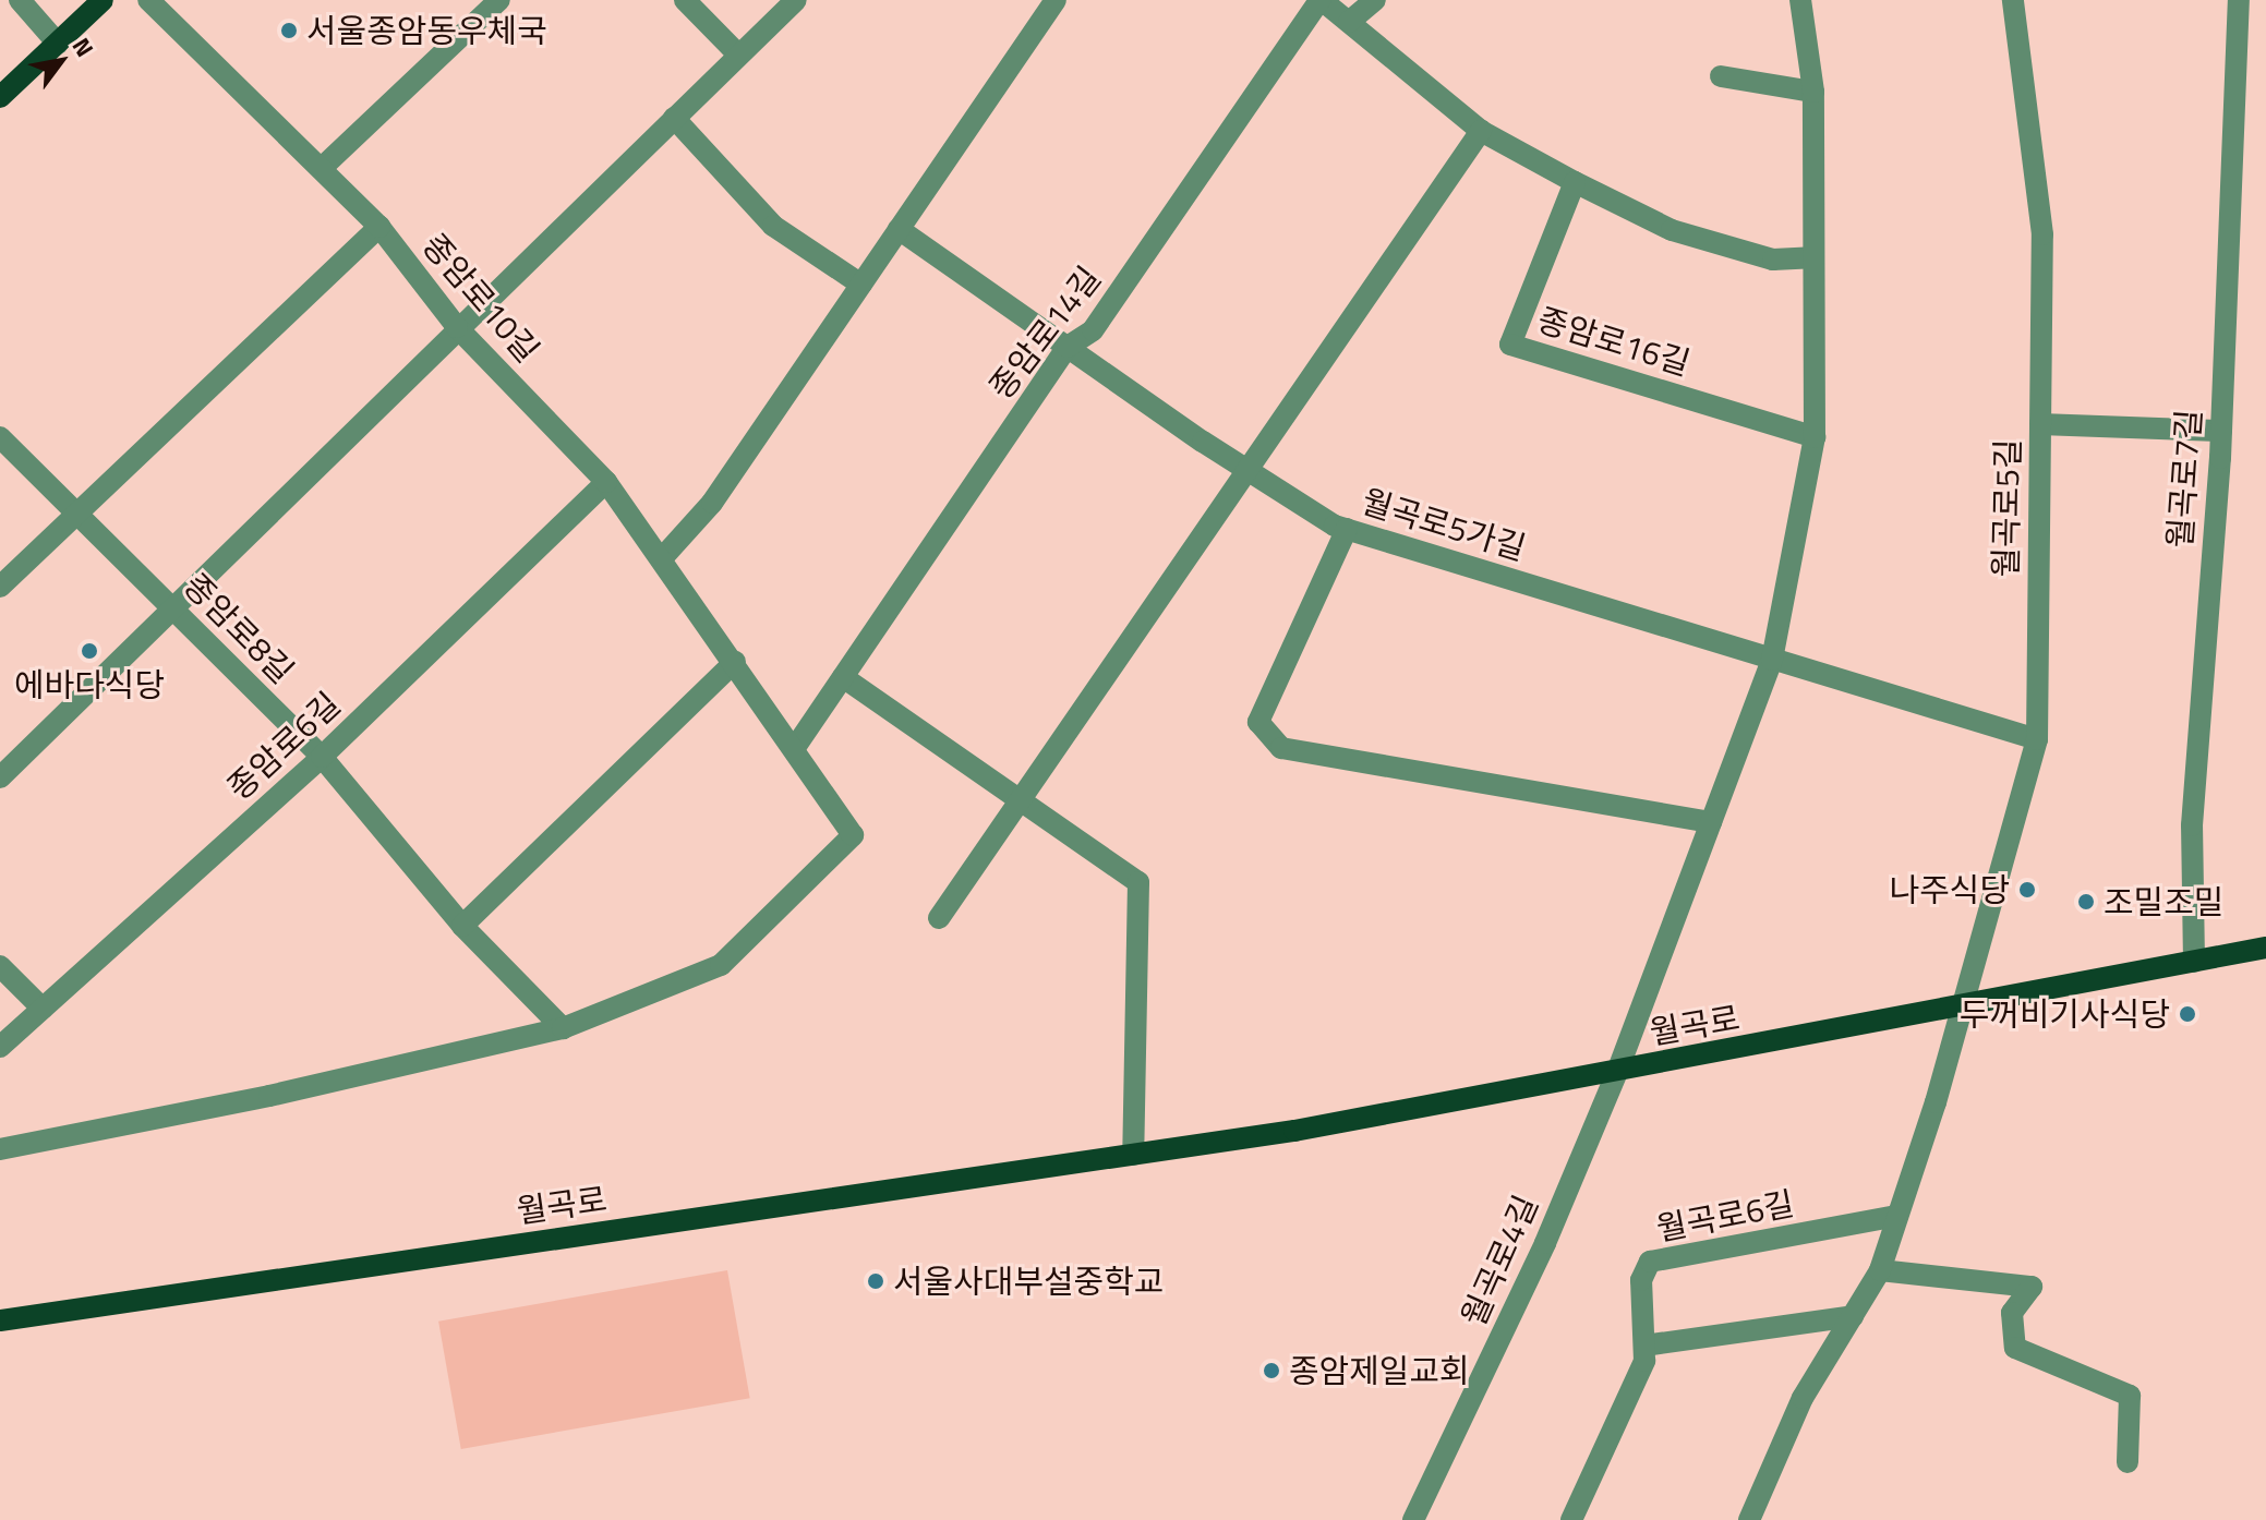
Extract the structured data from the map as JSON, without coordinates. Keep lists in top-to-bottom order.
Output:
{
  "streets": {
    "main road": ["월곡로"],
    "street": [
      "종암로10길",
      "종암로14길",
      "종암로16길",
      "월곡로7길",
      "월곡로5길",
      "월곡로5가길",
      "종암로8길",
      "종암로6길",
      "월곡로6길",
      "월곡로4길"
    ]
  },
  "crossings": [
    ["종암로10길", "종암로14길"],
    ["종암로10길", "종암로8길"],
    ["종암로10길", "종암로6길"],
    ["종암로14길", "종암로16길"],
    ["종암로14길", "월곡로5가길"],
    ["월곡로7길", "월곡로"],
    ["월곡로5길", "월곡로5가길"],
    ["월곡로5길", "월곡로"],
    ["종암로8길", "종암로6길"],
    ["월곡로", "월곡로4길"]
  ],
  "places": [
    "서울종암동우체국",
    "에바다식당",
    "나주식당",
    "조밀조밀",
    "두꺼비기사식당",
    "서울사대부설중학교",
    "종암제일교회"
  ],
  "north": "top right"
}
